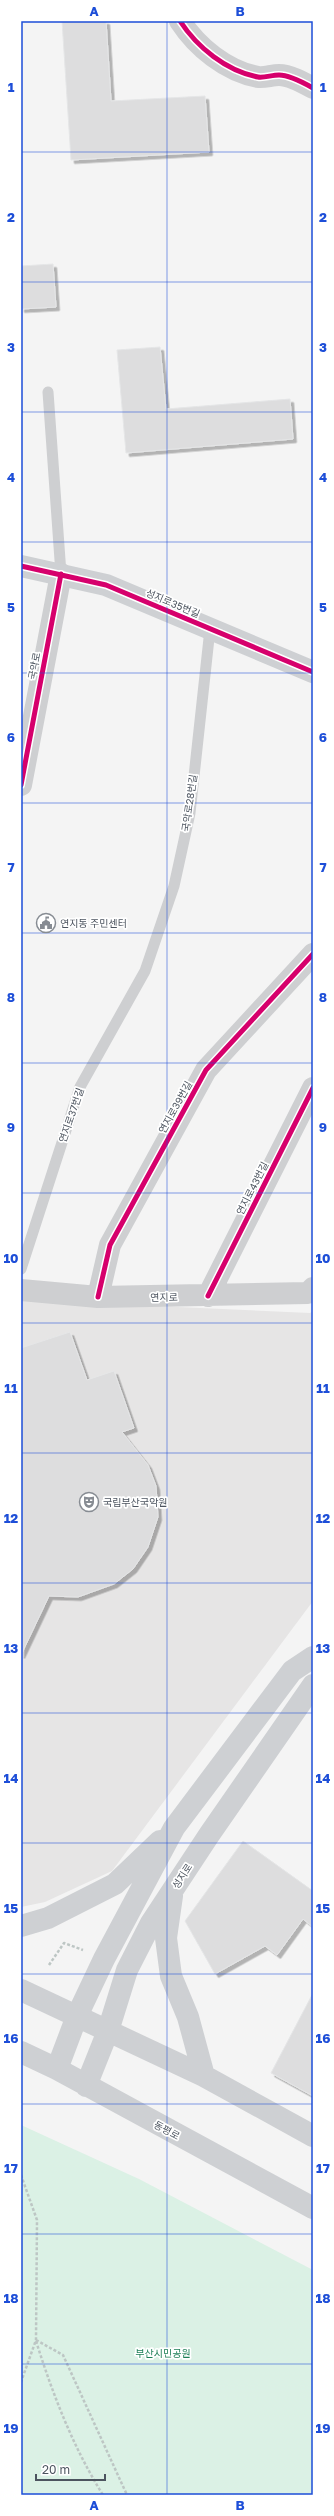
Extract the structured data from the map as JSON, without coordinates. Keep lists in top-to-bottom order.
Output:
{
  "streets": {
    "main road": ["성지로35번길", "성지로", "동평로"],
    "street": [
      "국악로",
      "연지로39번길",
      "연지로43번길",
      "연지로"
    ],
    "lane": ["국악로28번길", "연지로37번길"]
  },
  "crossings": [
    ["성지로35번길", "국악로"],
    ["성지로35번길", "국악로28번길"],
    ["국악로28번길", "연지로37번길"],
    ["연지로39번길", "연지로"],
    ["연지로43번길", "연지로"],
    ["성지로", "동평로"]
  ],
  "parks": ["부산시민공원"],
  "places": {
    "public building": ["연지동 주민센터"],
    "theatre": ["국립부산국악원"]
  },
  "scale_bar": "20 m",
  "grid": {
    "columns": ["A", "B"],
    "rows": [
      "1",
      "2",
      "3",
      "4",
      "5",
      "6",
      "7",
      "8",
      "9",
      "10",
      "11",
      "12",
      "13",
      "14",
      "15",
      "16",
      "17",
      "18",
      "19"
    ]
  }
}
